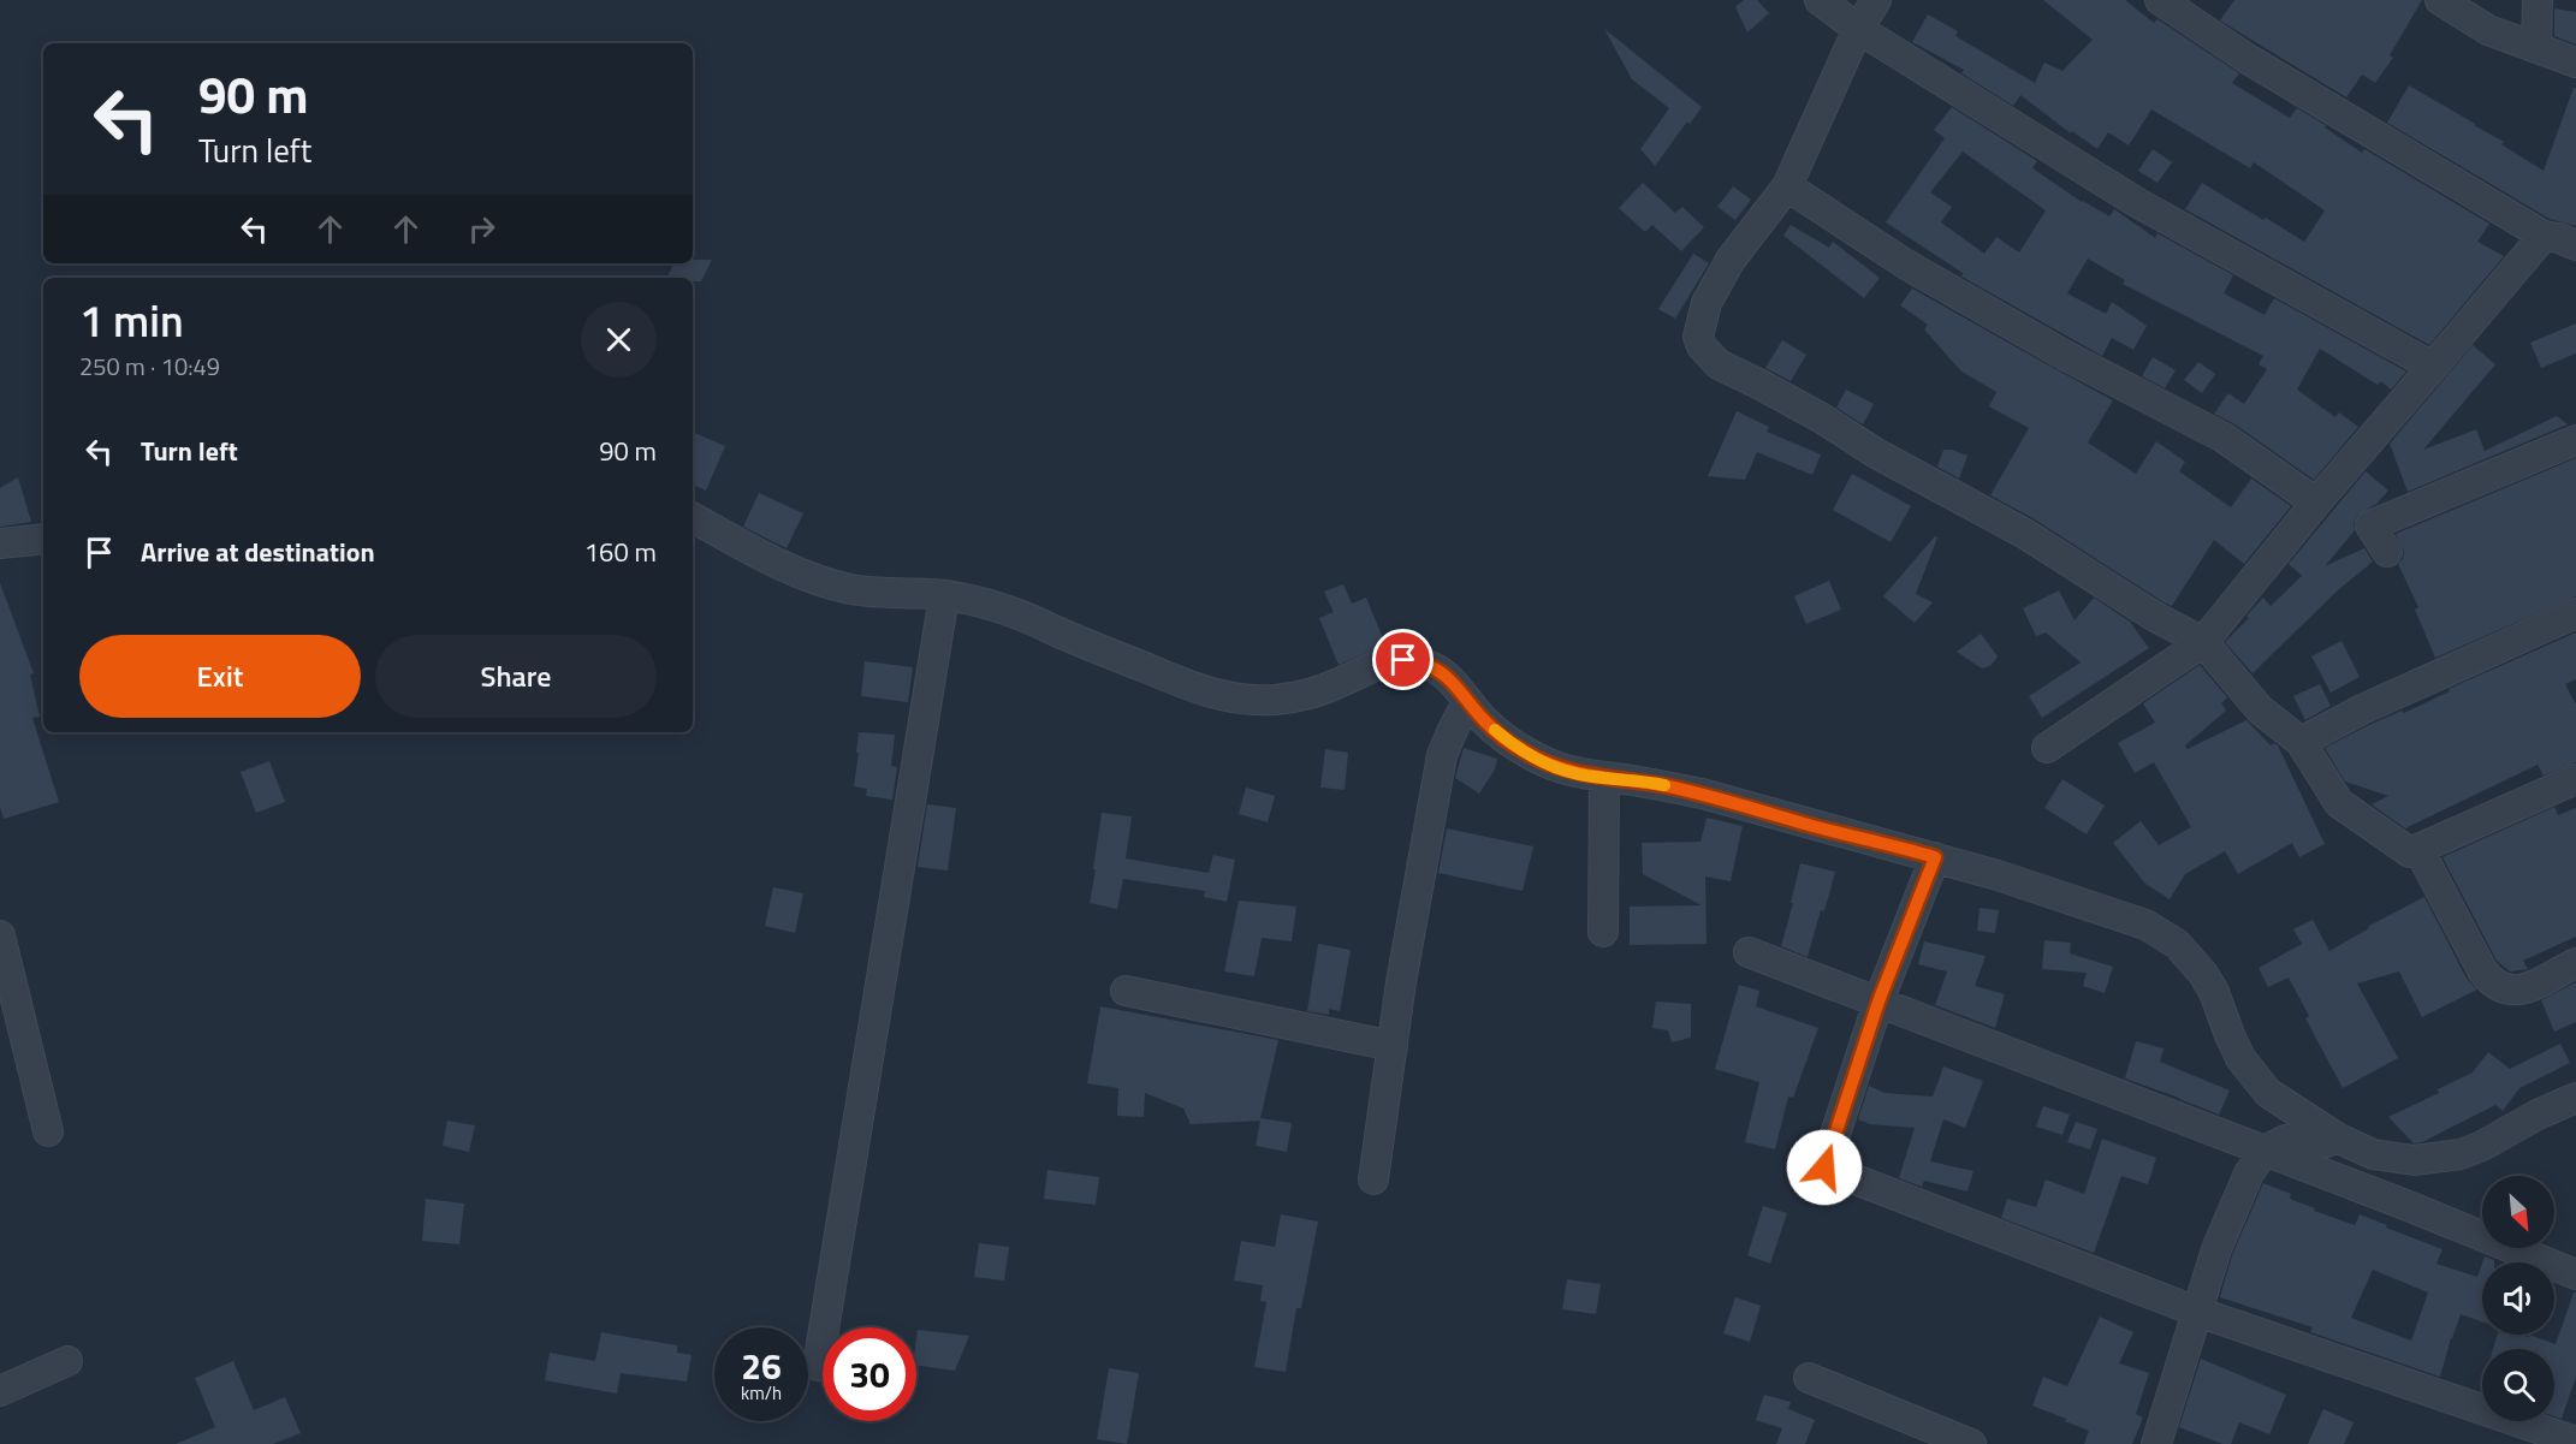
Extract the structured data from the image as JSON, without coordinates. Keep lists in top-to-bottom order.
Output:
{
  "north": "bottom right",
  "page": {
    "turn": ["90 m", "Turn left"],
    "heading": ["1 min", "250 m · 10:49"],
    "list": [
      {
        "name": "Turn left",
        "value": "90 m"
      },
      {
        "name": "Arrive at destination",
        "value": "160 m"
      }
    ],
    "buttons": ["Exit", "Share"],
    "speed": "26 km/h",
    "limit": "30"
  }
}
